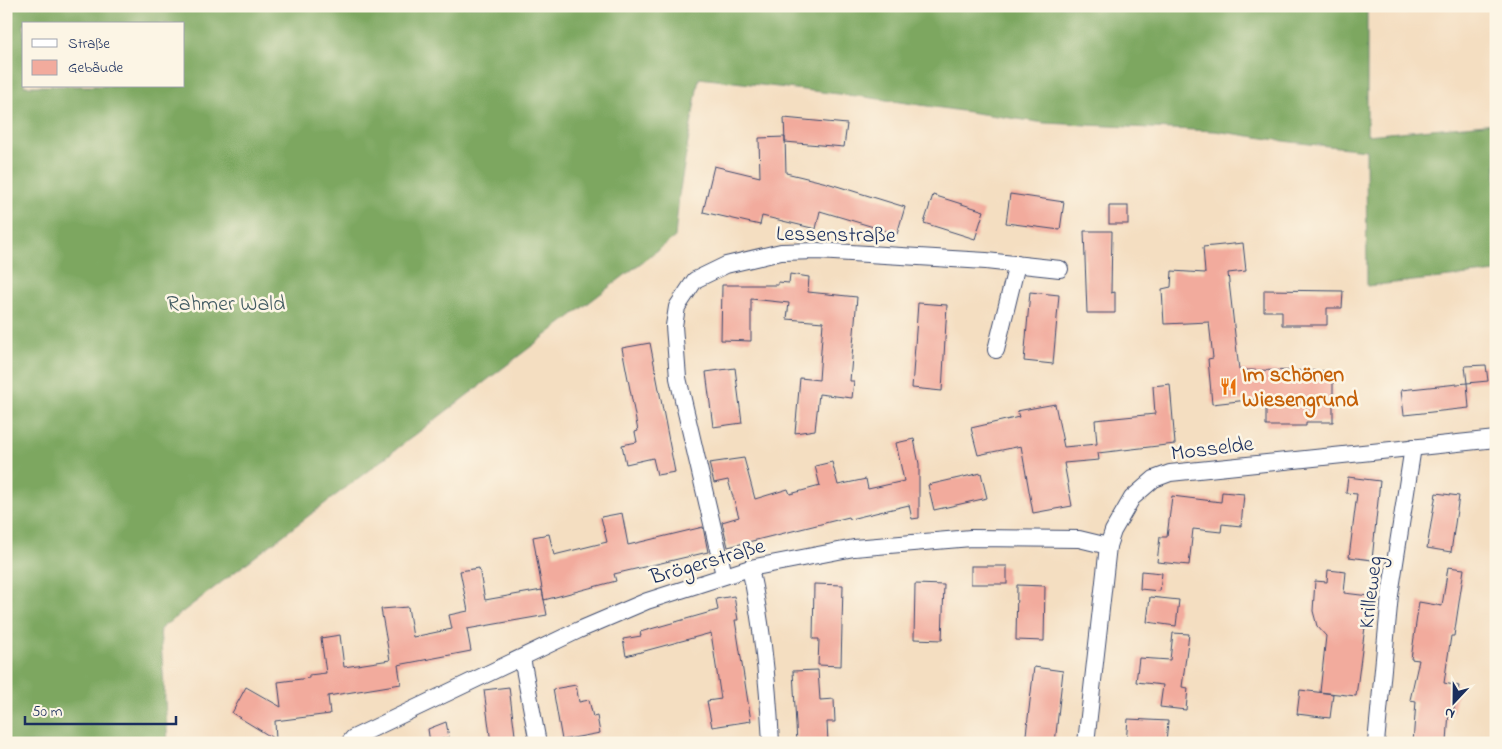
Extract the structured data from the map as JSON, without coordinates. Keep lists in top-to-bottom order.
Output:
{
  "streets": {
    "street": [
      "Lessenstraße",
      "Mosselde",
      "Brögerstraße",
      "Krilleweg"
    ]
  },
  "crossings": [
    ["Lessenstraße", "Brögerstraße"],
    ["Mosselde", "Brögerstraße"],
    ["Mosselde", "Krilleweg"]
  ],
  "parks": ["Rahmer Wald"],
  "places": {
    "restaurant": ["Im schönen Wiesengrund"]
  },
  "legend": ["Straße", "Gebäude"],
  "scale_bar": "50 m",
  "north": "bottom"
}
